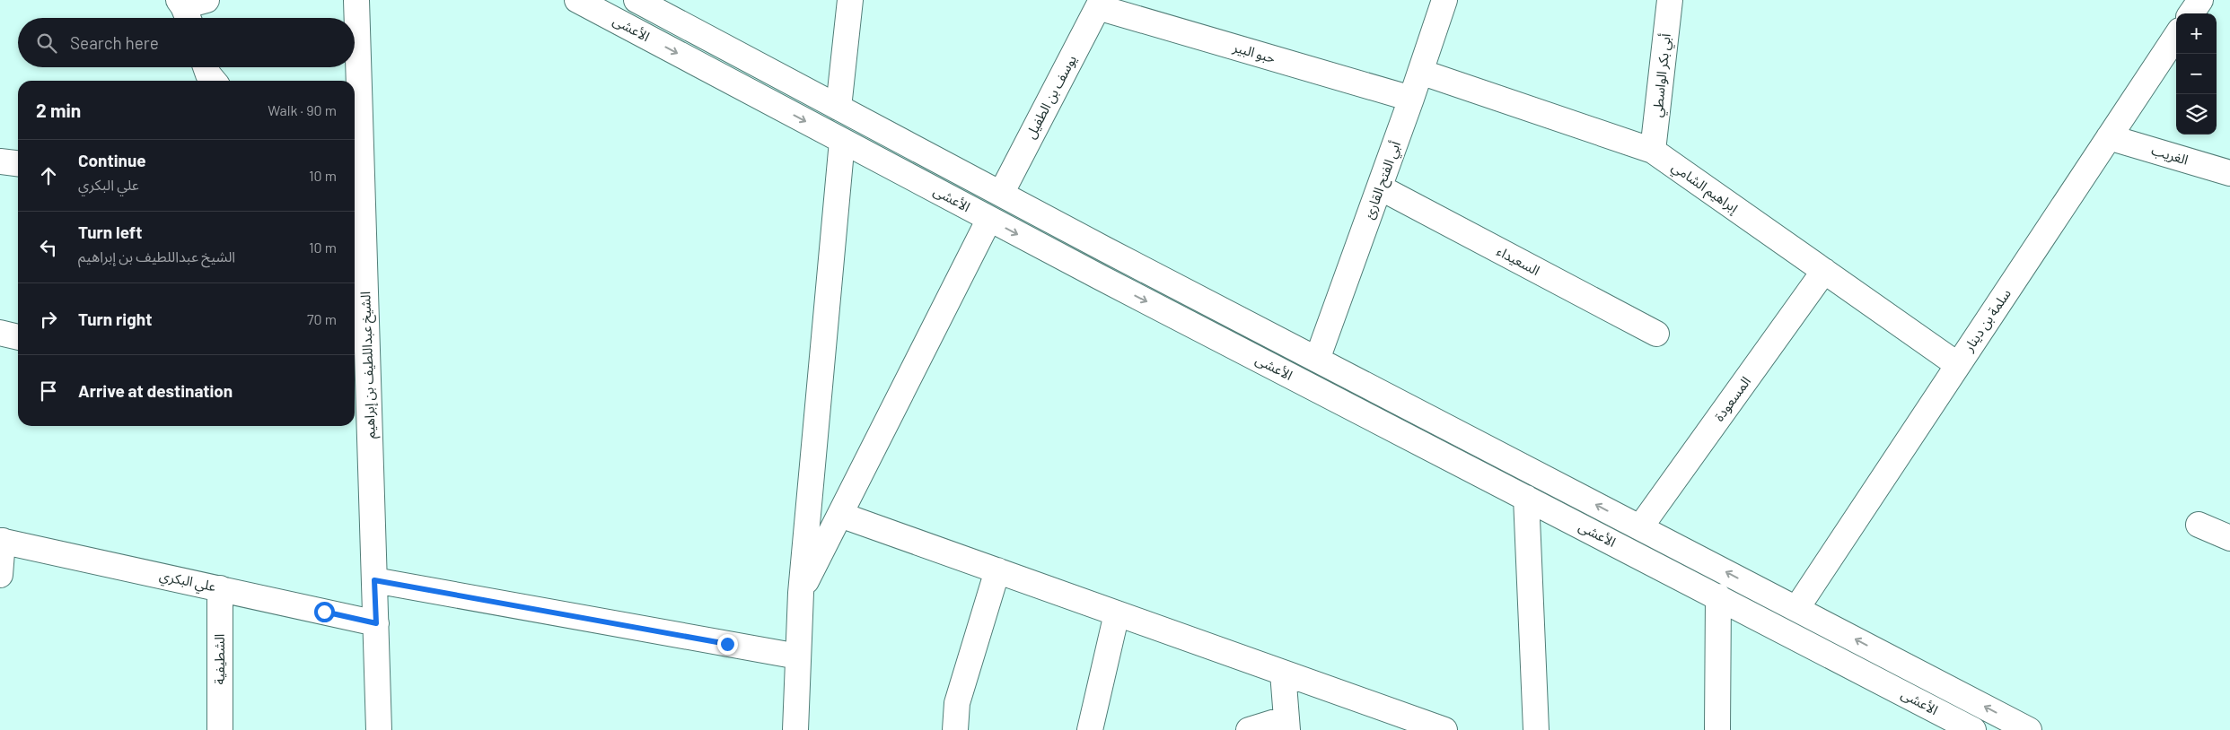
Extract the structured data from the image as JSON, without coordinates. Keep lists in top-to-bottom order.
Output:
{
  "streets": {
    "street": [
      "الأعشى",
      "حبو البير",
      "أبي بكر الواسطي",
      "يوسف بن الطفيل",
      "الغريب",
      "أبي الفتح القارئ",
      "إبراهيم الشامي",
      "السعيداء",
      "سلمة بن دينار",
      "الشيخ عبداللطيف بن إبراهيم",
      "المسعودة",
      "علي البكري",
      "الشطيفية"
    ]
  },
  "crossings": [
    ["الأعشى", "يوسف بن الطفيل"],
    ["الأعشى", "أبي الفتح القارئ"],
    ["الأعشى", "سلمة بن دينار"],
    ["الأعشى", "المسعودة"],
    ["حبو البير", "يوسف بن الطفيل"],
    ["حبو البير", "أبي الفتح القارئ"],
    ["أبي بكر الواسطي", "إبراهيم الشامي"],
    ["الغريب", "سلمة بن دينار"],
    ["أبي الفتح القارئ", "إبراهيم الشامي"],
    ["أبي الفتح القارئ", "السعيداء"],
    ["إبراهيم الشامي", "سلمة بن دينار"],
    ["إبراهيم الشامي", "المسعودة"],
    ["الشيخ عبداللطيف بن إبراهيم", "علي البكري"],
    ["علي البكري", "الشطيفية"]
  ],
  "page": {
    "map_buttons": ["+", "−"],
    "search": "Search here",
    "heading": ["2 min", "Walk · 90 m"],
    "list": [
      ["Continue", "علي البكري", "10 m"],
      ["Turn left", "الشيخ عبداللطيف بن إبراهيم", "10 m"],
      ["Turn right", "70 m"],
      "Arrive at destination"
    ]
  }
}
